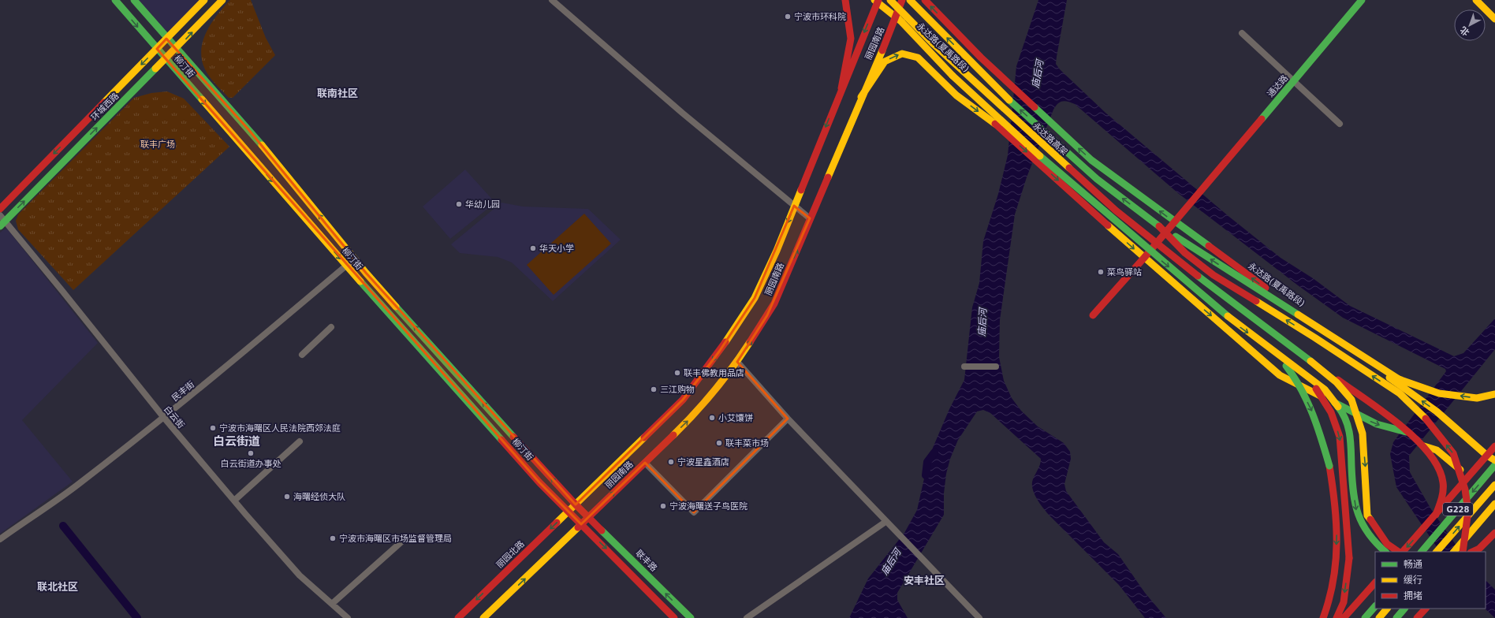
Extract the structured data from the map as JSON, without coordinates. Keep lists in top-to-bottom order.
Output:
{
  "streets": {
    "main road": [
      "丽园南路",
      "永达路(夏禹路段)",
      "柳汀街",
      "通达路",
      "环城西路",
      "永达路高架",
      "G228",
      "丽园北路",
      "联丰路"
    ],
    "street": ["民丰街", "白云街"]
  },
  "crossings": [
    ["丽园南路", "永达路(夏禹路段)"],
    ["丽园南路", "柳汀街"],
    ["丽园南路", "丽园北路"],
    ["丽园南路", "联丰路"],
    ["永达路(夏禹路段)", "通达路"],
    ["柳汀街", "环城西路"],
    ["柳汀街", "民丰街"],
    ["柳汀街", "丽园北路"],
    ["柳汀街", "联丰路"],
    ["环城西路", "白云街"],
    ["民丰街", "白云街"]
  ],
  "districts": [
    "联南社区",
    "白云街道",
    "安丰社区",
    "联北社区"
  ],
  "water": ["庙后河"],
  "parks": ["联丰广场"],
  "places": [
    "宁波市环科院",
    "华幼儿园",
    "华天小学",
    "菜鸟驿站",
    "联丰佛教用品店",
    "三江购物",
    "小艾馕饼",
    "宁波市海曙区人民法院西郊法庭",
    "联丰菜市场",
    "白云街道办事处",
    "宁波星鑫酒店",
    "海曙经侦大队",
    "宁波海曙送子鸟医院",
    "宁波市海曙区市场监督管理局"
  ],
  "legend": ["畅通", "缓行", "拥堵"],
  "north": "bottom left"
}
